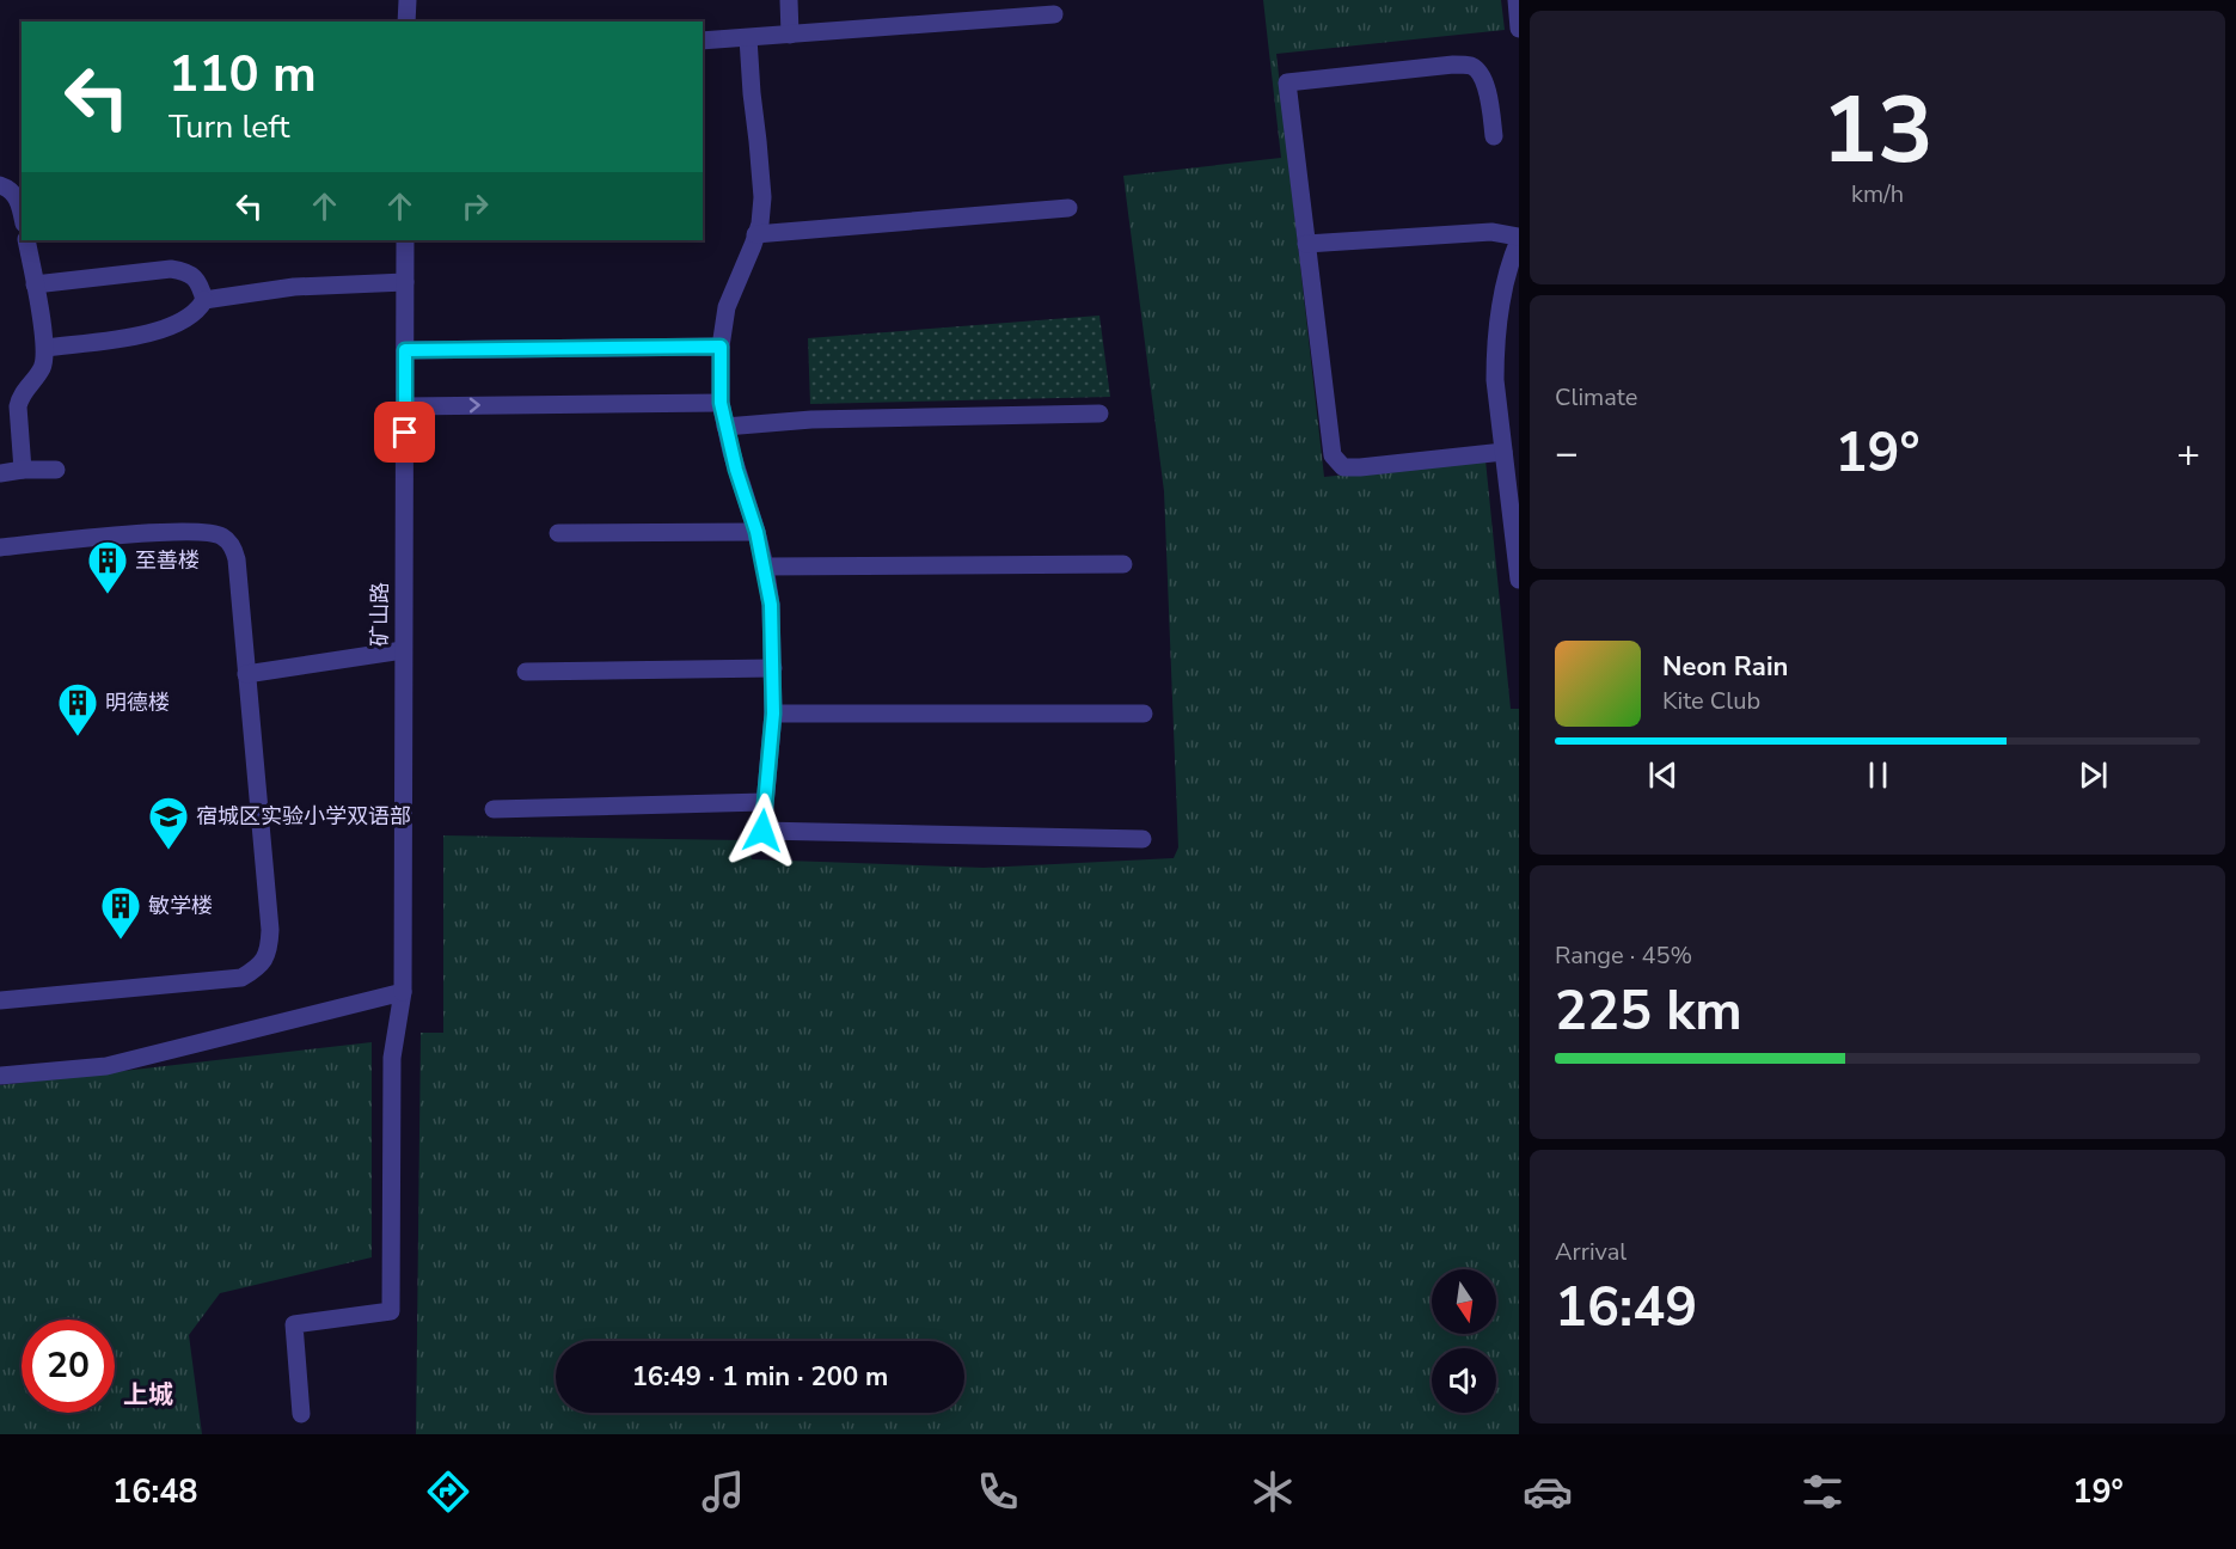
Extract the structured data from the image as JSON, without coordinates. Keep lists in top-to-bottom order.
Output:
{
  "streets": {
    "street": ["矿山路"]
  },
  "districts": ["上城"],
  "places": {
    "building": ["至善楼", "明德楼", "敏学楼"],
    "school or university": ["宿城区实验小学双语部"]
  },
  "north": "bottom",
  "page": {
    "tile": [
      ["13", "km/h"],
      "Climate",
      ["Range · 45%", "225 km"],
      ["Arrival", "16:49"]
    ],
    "turn": ["110 m", "Turn left"],
    "heat": ["−", "19°", "+"],
    "song": ["Neon Rain", "Kite Club"],
    "limit": "20",
    "trip": "16:49 · 1 min · 200 m",
    "tabs": ["16:48", "19°"]
  }
}
